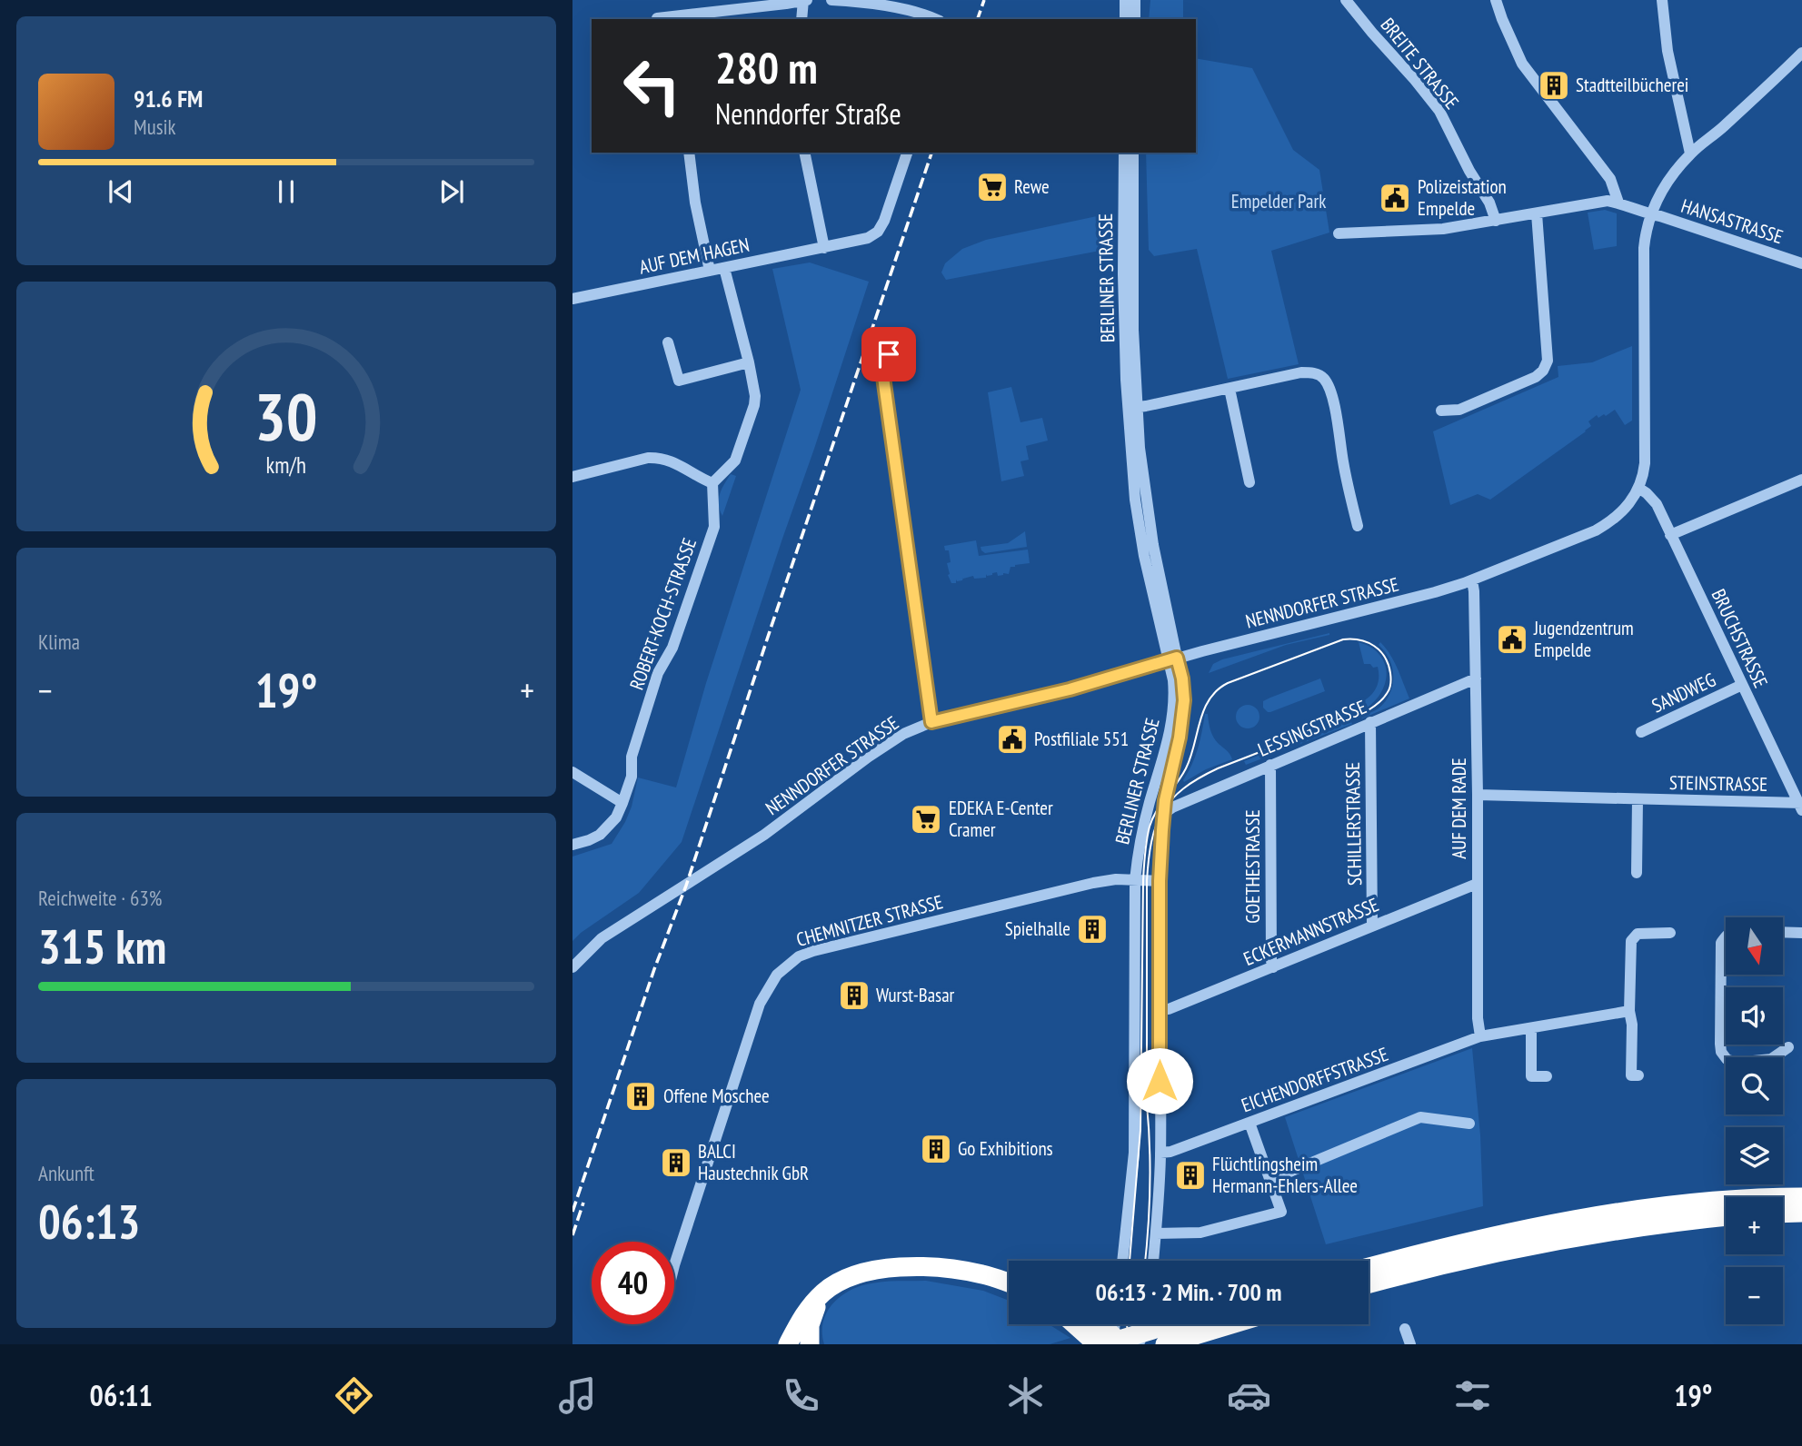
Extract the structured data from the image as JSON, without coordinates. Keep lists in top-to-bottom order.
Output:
{
  "streets": {
    "street": [
      "BREITE STRASSE",
      "HANSASTRASSE",
      "AUF DEM HAGEN",
      "BERLINER STRASSE",
      "NENNDORFER STRASSE",
      "ROBERT-KOCH-STRASSE",
      "BRUCHSTRASSE",
      "SANDWEG",
      "LESSINGSTRASSE",
      "STEINSTRASSE",
      "AUF DEM RADE",
      "SCHILLERSTRASSE",
      "GOETHESTRASSE",
      "CHEMNITZER STRASSE",
      "ECKERMANNSTRASSE",
      "EICHENDORFFSTRASSE"
    ]
  },
  "crossings": [
    ["HANSASTRASSE", "NENNDORFER STRASSE"],
    ["BERLINER STRASSE", "NENNDORFER STRASSE"],
    ["BERLINER STRASSE", "LESSINGSTRASSE"],
    ["BERLINER STRASSE", "CHEMNITZER STRASSE"],
    ["BERLINER STRASSE", "ECKERMANNSTRASSE"],
    ["BERLINER STRASSE", "EICHENDORFFSTRASSE"],
    ["NENNDORFER STRASSE", "BRUCHSTRASSE"],
    ["NENNDORFER STRASSE", "AUF DEM RADE"],
    ["BRUCHSTRASSE", "SANDWEG"],
    ["BRUCHSTRASSE", "STEINSTRASSE"],
    ["LESSINGSTRASSE", "AUF DEM RADE"],
    ["LESSINGSTRASSE", "SCHILLERSTRASSE"],
    ["LESSINGSTRASSE", "GOETHESTRASSE"],
    ["STEINSTRASSE", "AUF DEM RADE"],
    ["AUF DEM RADE", "ECKERMANNSTRASSE"],
    ["AUF DEM RADE", "EICHENDORFFSTRASSE"],
    ["SCHILLERSTRASSE", "ECKERMANNSTRASSE"],
    ["GOETHESTRASSE", "ECKERMANNSTRASSE"]
  ],
  "parks": ["Empelder Park"],
  "places": {
    "building": [
      "Stadtteilbücherei",
      "Spielhalle",
      "Wurst-Basar",
      "Offene Moschee",
      "Go Exhibitions",
      "BALCI Haustechnik GbR",
      "Flüchtlingsheim Hermann-Ehlers-Allee"
    ],
    "supermarket": ["Rewe", "EDEKA E-Center Cramer"],
    "public building": ["Polizeistation Empelde", "Jugendzentrum Empelde", "Postfiliale 551"]
  },
  "north": "bottom",
  "page": {
    "turn": ["280 m", "Nenndorfer Straße"],
    "song": ["91.6 FM", "Musik"],
    "tile": [
      "Klima",
      ["Reichweite · 63%", "315 km"],
      ["Ankunft", "06:13"]
    ],
    "heat": ["−", "19°", "+"],
    "map_buttons": ["+", "−"],
    "limit": "40",
    "trip": "06:13 · 2 Min. · 700 m",
    "tabs": ["06:11", "19°"],
    "gauge": ["30", "km/h"]
  }
}
